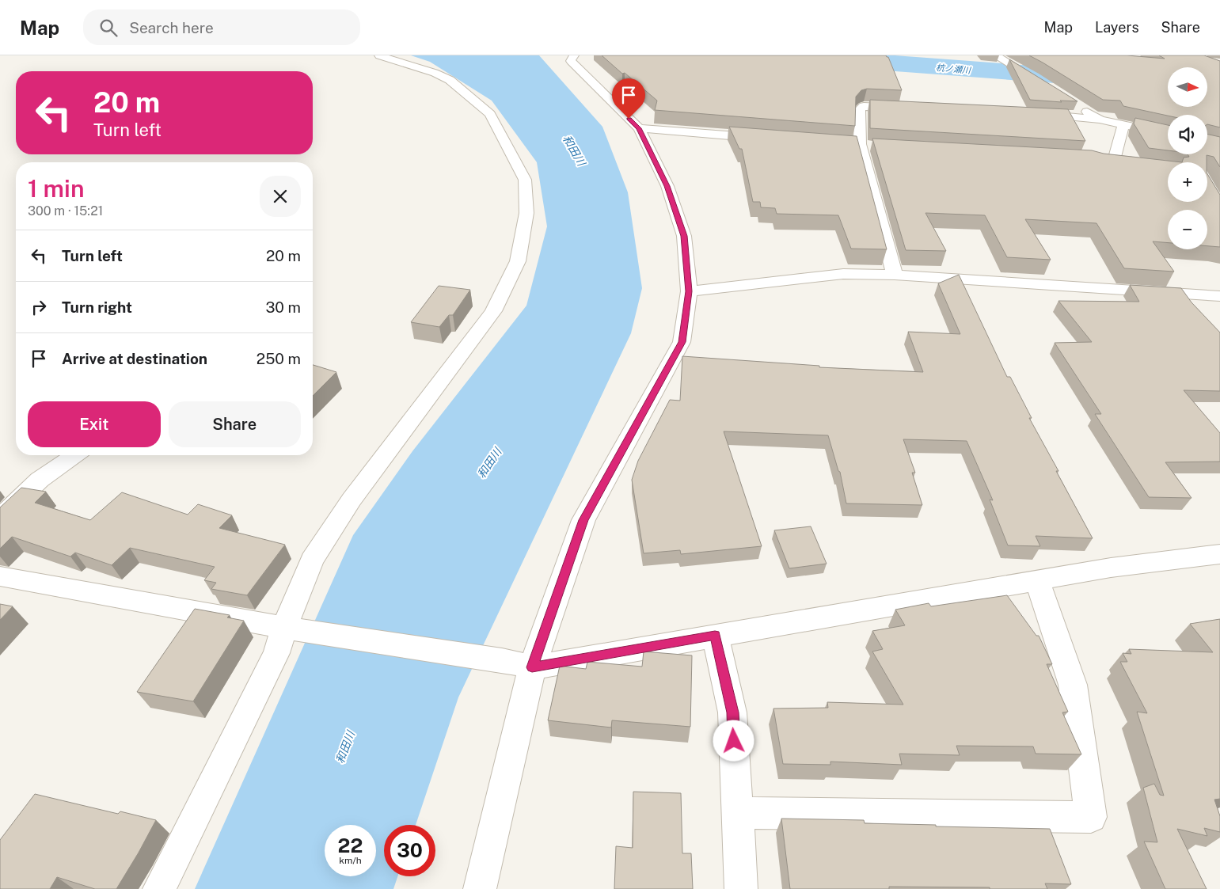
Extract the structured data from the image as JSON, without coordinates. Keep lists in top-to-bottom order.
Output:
{
  "water": ["杭ノ瀬川", "和田川"],
  "north": "right",
  "page": {
    "header": "Map",
    "search": "Search here",
    "nav": ["Map", "Layers", "Share"],
    "map_buttons": ["+", "−"],
    "turn": ["20 m", "Turn left"],
    "heading": ["1 min", "300 m · 15:21"],
    "list": [
      {
        "name": "Turn left",
        "value": "20 m"
      },
      {
        "name": "Turn right",
        "value": "30 m"
      },
      {
        "name": "Arrive at destination",
        "value": "250 m"
      }
    ],
    "buttons": ["Exit", "Share"],
    "speed": "22 km/h",
    "limit": "30"
  }
}
